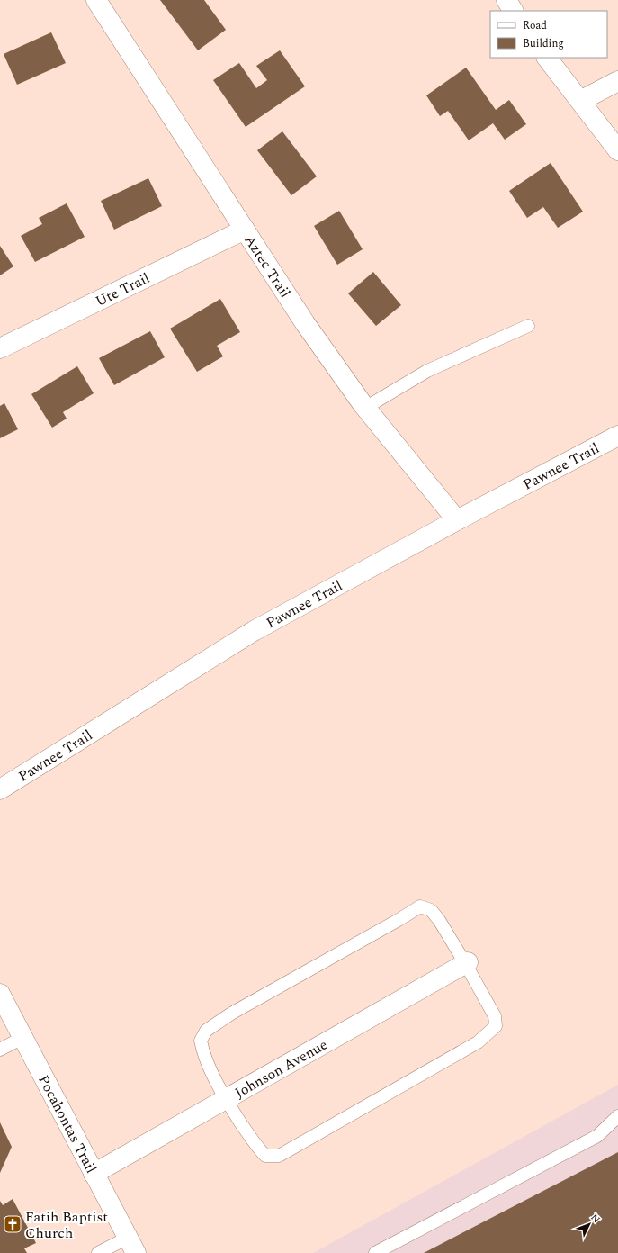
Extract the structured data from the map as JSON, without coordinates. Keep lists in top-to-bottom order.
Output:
{
  "streets": {
    "street": [
      "Aztec Trail",
      "Ute Trail",
      "Pawnee Trail",
      "Johnson Avenue",
      "Pocahontas Trail"
    ]
  },
  "crossings": [
    ["Aztec Trail", "Ute Trail"],
    ["Aztec Trail", "Pawnee Trail"],
    ["Johnson Avenue", "Pocahontas Trail"]
  ],
  "places": {
    "church": ["Fatih Baptist Church"]
  },
  "legend": ["Road", "Building"],
  "north": "top right"
}
